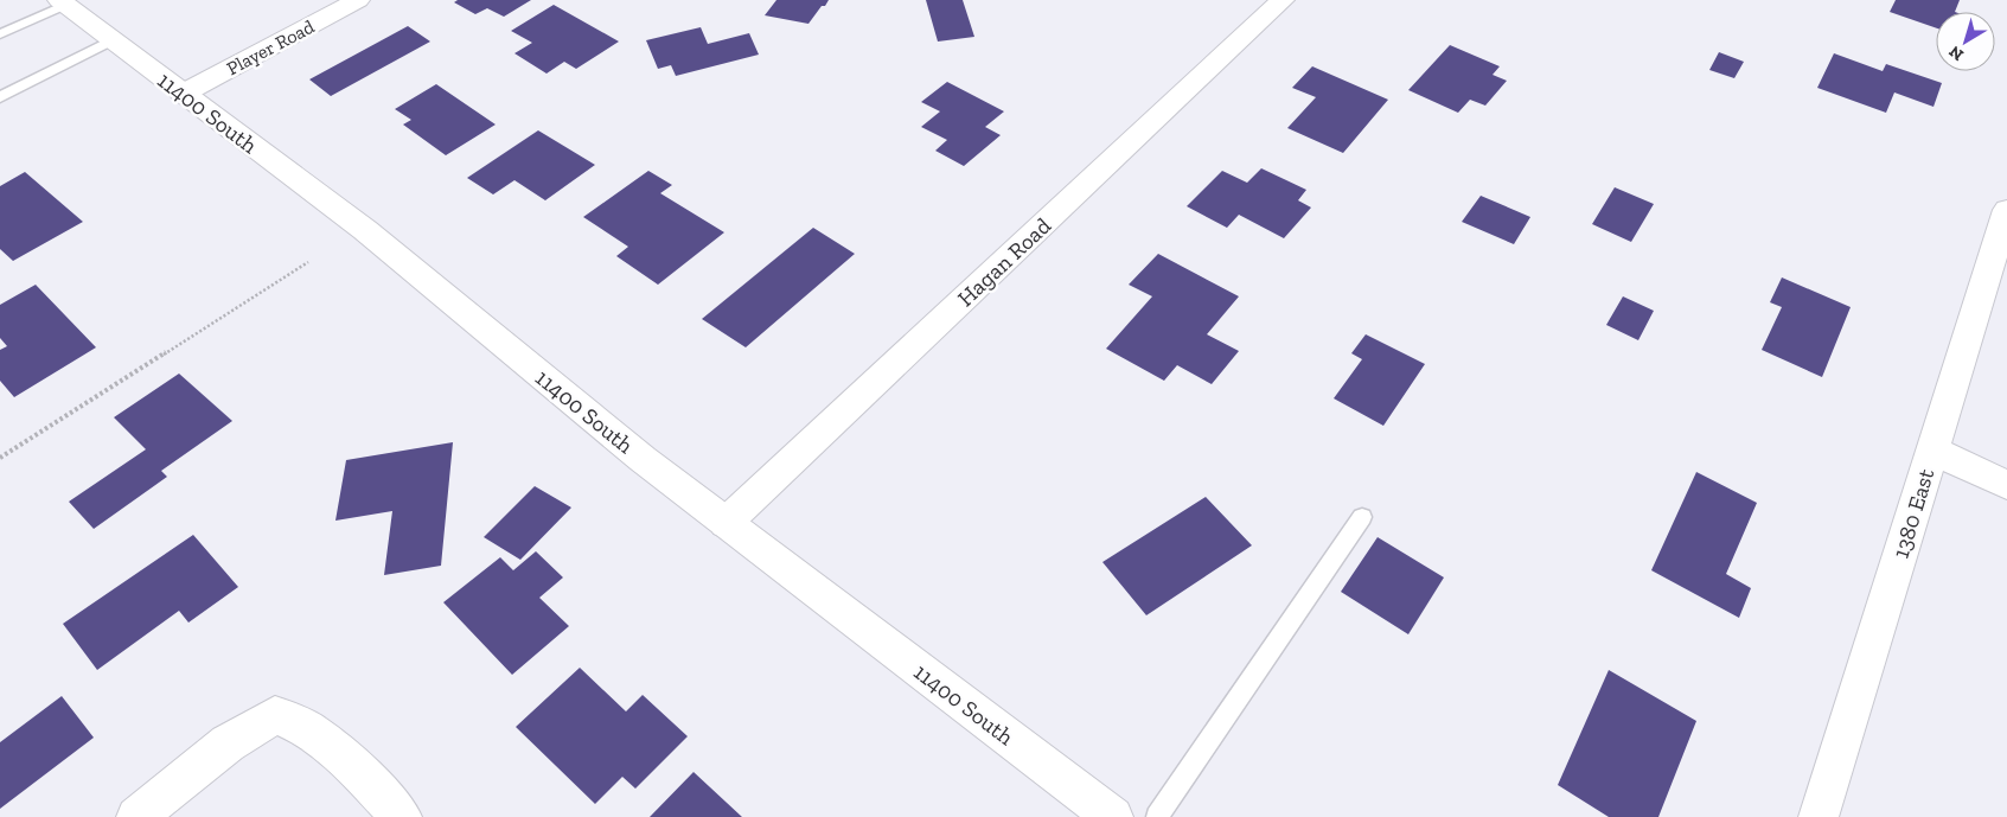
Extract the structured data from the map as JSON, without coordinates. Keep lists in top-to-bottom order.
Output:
{
  "streets": {
    "street": [
      "Player Road",
      "11400 South",
      "Hagan Road",
      "1380 East"
    ]
  },
  "crossings": [
    ["Player Road", "11400 South"],
    ["11400 South", "Hagan Road"]
  ],
  "north": "bottom left"
}
